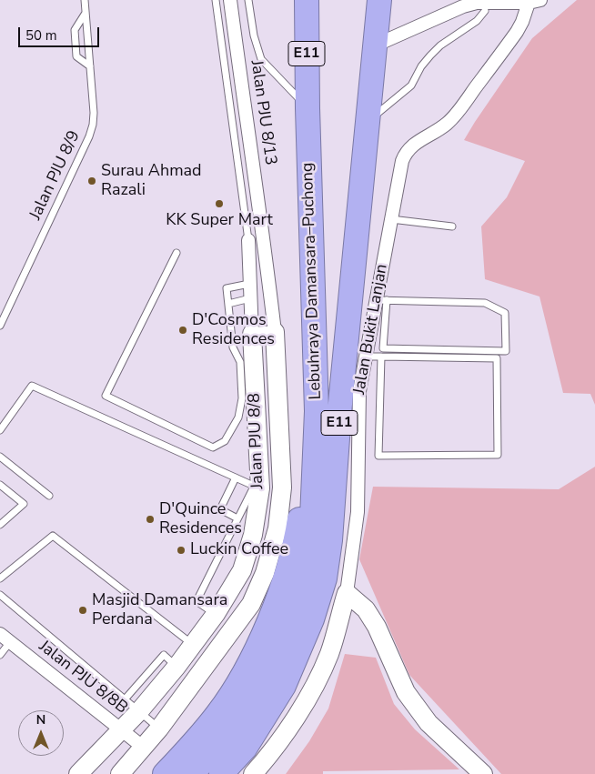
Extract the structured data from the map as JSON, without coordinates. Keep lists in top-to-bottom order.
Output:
{
  "streets": {
    "highway": ["E11", "Lebuhraya Damansara–Puchong"],
    "street": [
      "Jalan PJU 8/13",
      "Jalan Bukit Lanjan",
      "Jalan PJU 8/8",
      "Jalan PJU 8/8B"
    ],
    "lane": ["Jalan PJU 8/9"]
  },
  "crossings": [
    ["Jalan PJU 8/13", "Jalan PJU 8/8"],
    ["Jalan PJU 8/8", "Jalan PJU 8/8B"]
  ],
  "places": [
    "Surau Ahmad Razali",
    "KK Super Mart",
    "D'Cosmos Residences",
    "D'Quince Residences",
    "Luckin Coffee",
    "Masjid Damansara Perdana"
  ],
  "scale_bar": "50 m",
  "north": "top"
}
